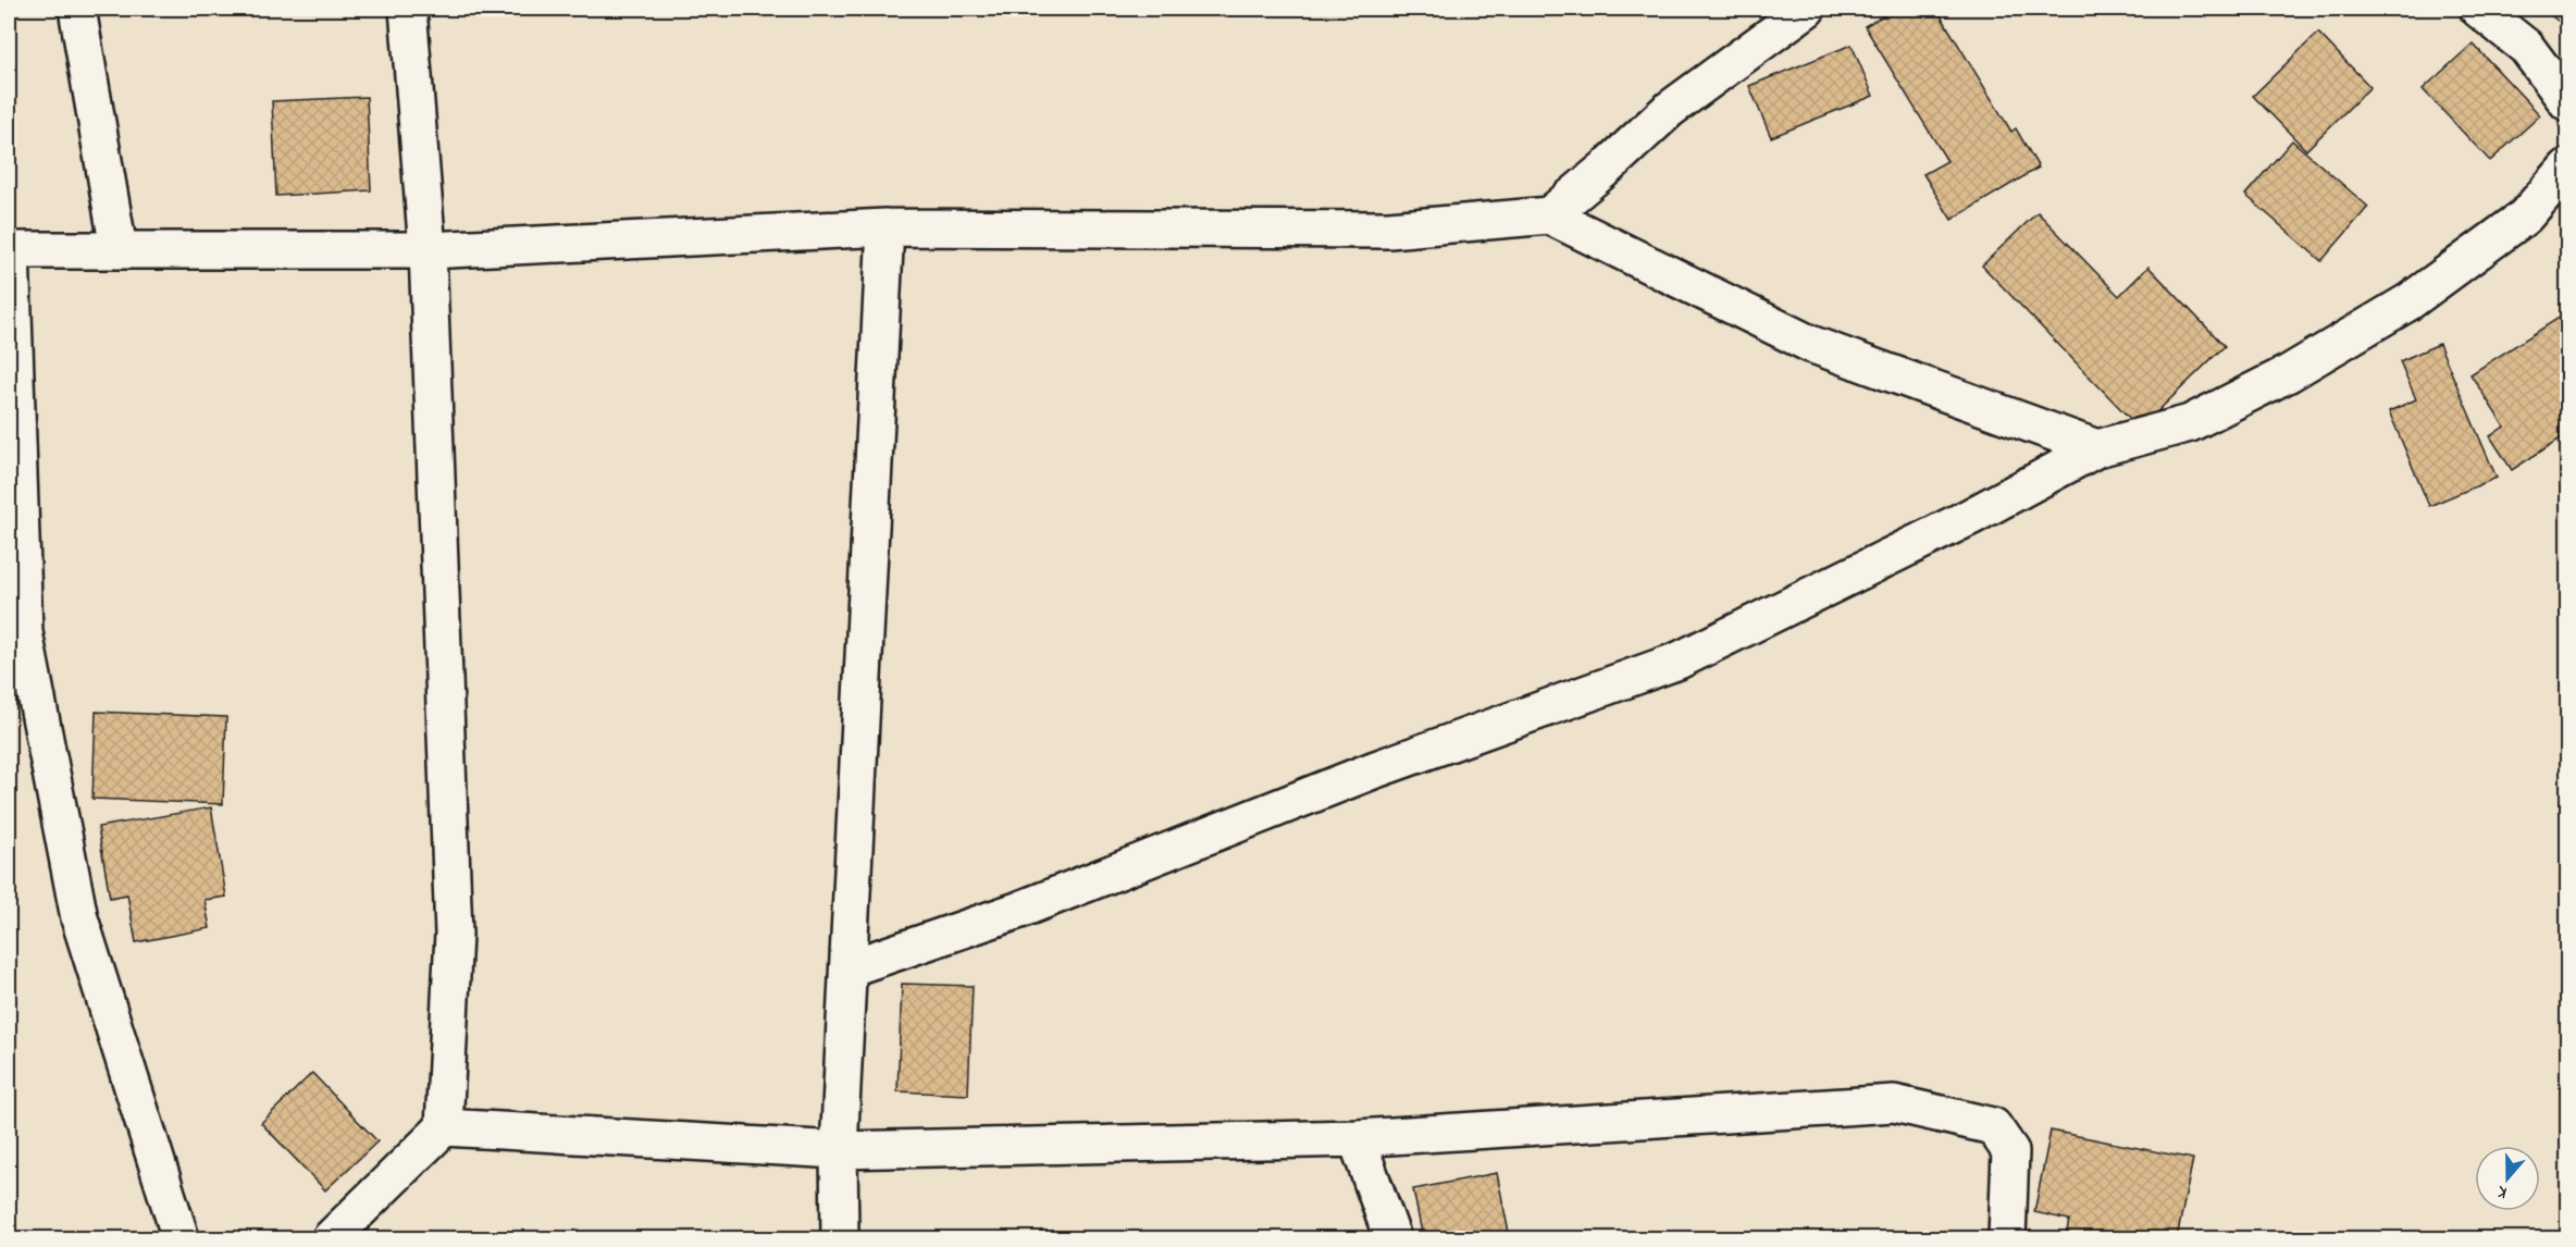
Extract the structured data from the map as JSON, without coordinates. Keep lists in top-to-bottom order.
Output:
{
  "north": "bottom"
}
